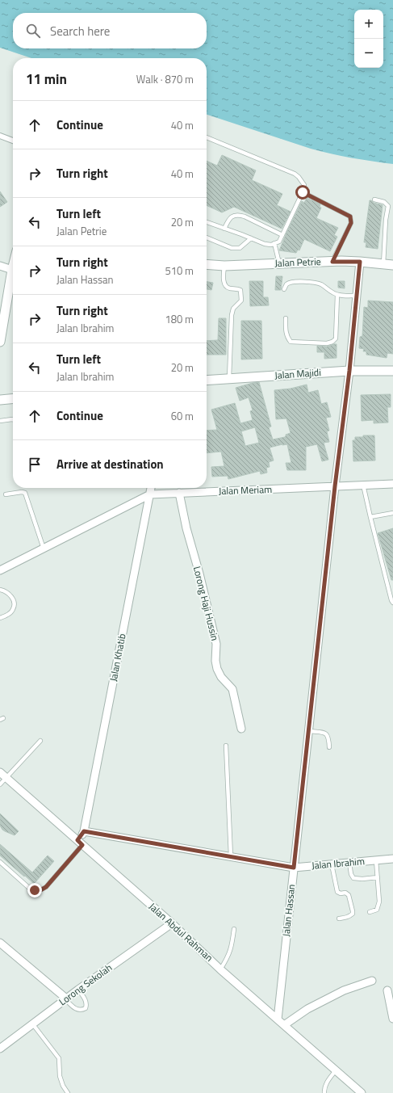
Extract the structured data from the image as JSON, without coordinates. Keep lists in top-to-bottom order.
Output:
{
  "streets": {
    "street": [
      "Jalan Petrie",
      "Jalan Majidi",
      "Jalan Meriam",
      "Lorong Haji Hussin",
      "Jalan Khatib",
      "Jalan Ibrahim",
      "Jalan Hassan",
      "Jalan Abdul Rahman",
      "Lorong Sekolah"
    ]
  },
  "crossings": [
    ["Jalan Petrie", "Jalan Hassan"],
    ["Jalan Majidi", "Jalan Hassan"],
    ["Jalan Meriam", "Lorong Haji Hussin"],
    ["Jalan Meriam", "Jalan Khatib"],
    ["Jalan Meriam", "Jalan Hassan"],
    ["Jalan Khatib", "Jalan Ibrahim"],
    ["Jalan Ibrahim", "Jalan Hassan"],
    ["Jalan Hassan", "Jalan Abdul Rahman"],
    ["Jalan Abdul Rahman", "Lorong Sekolah"]
  ],
  "page": {
    "map_buttons": ["+", "−"],
    "search": "Search here",
    "heading": ["11 min", "Walk · 870 m"],
    "list": [
      ["Continue", "40 m"],
      ["Turn right", "40 m"],
      ["Turn left", "Jalan Petrie", "20 m"],
      ["Turn right", "Jalan Hassan", "510 m"],
      ["Turn right", "Jalan Ibrahim", "180 m"],
      ["Turn left", "Jalan Ibrahim", "20 m"],
      ["Continue", "60 m"],
      "Arrive at destination"
    ]
  }
}
